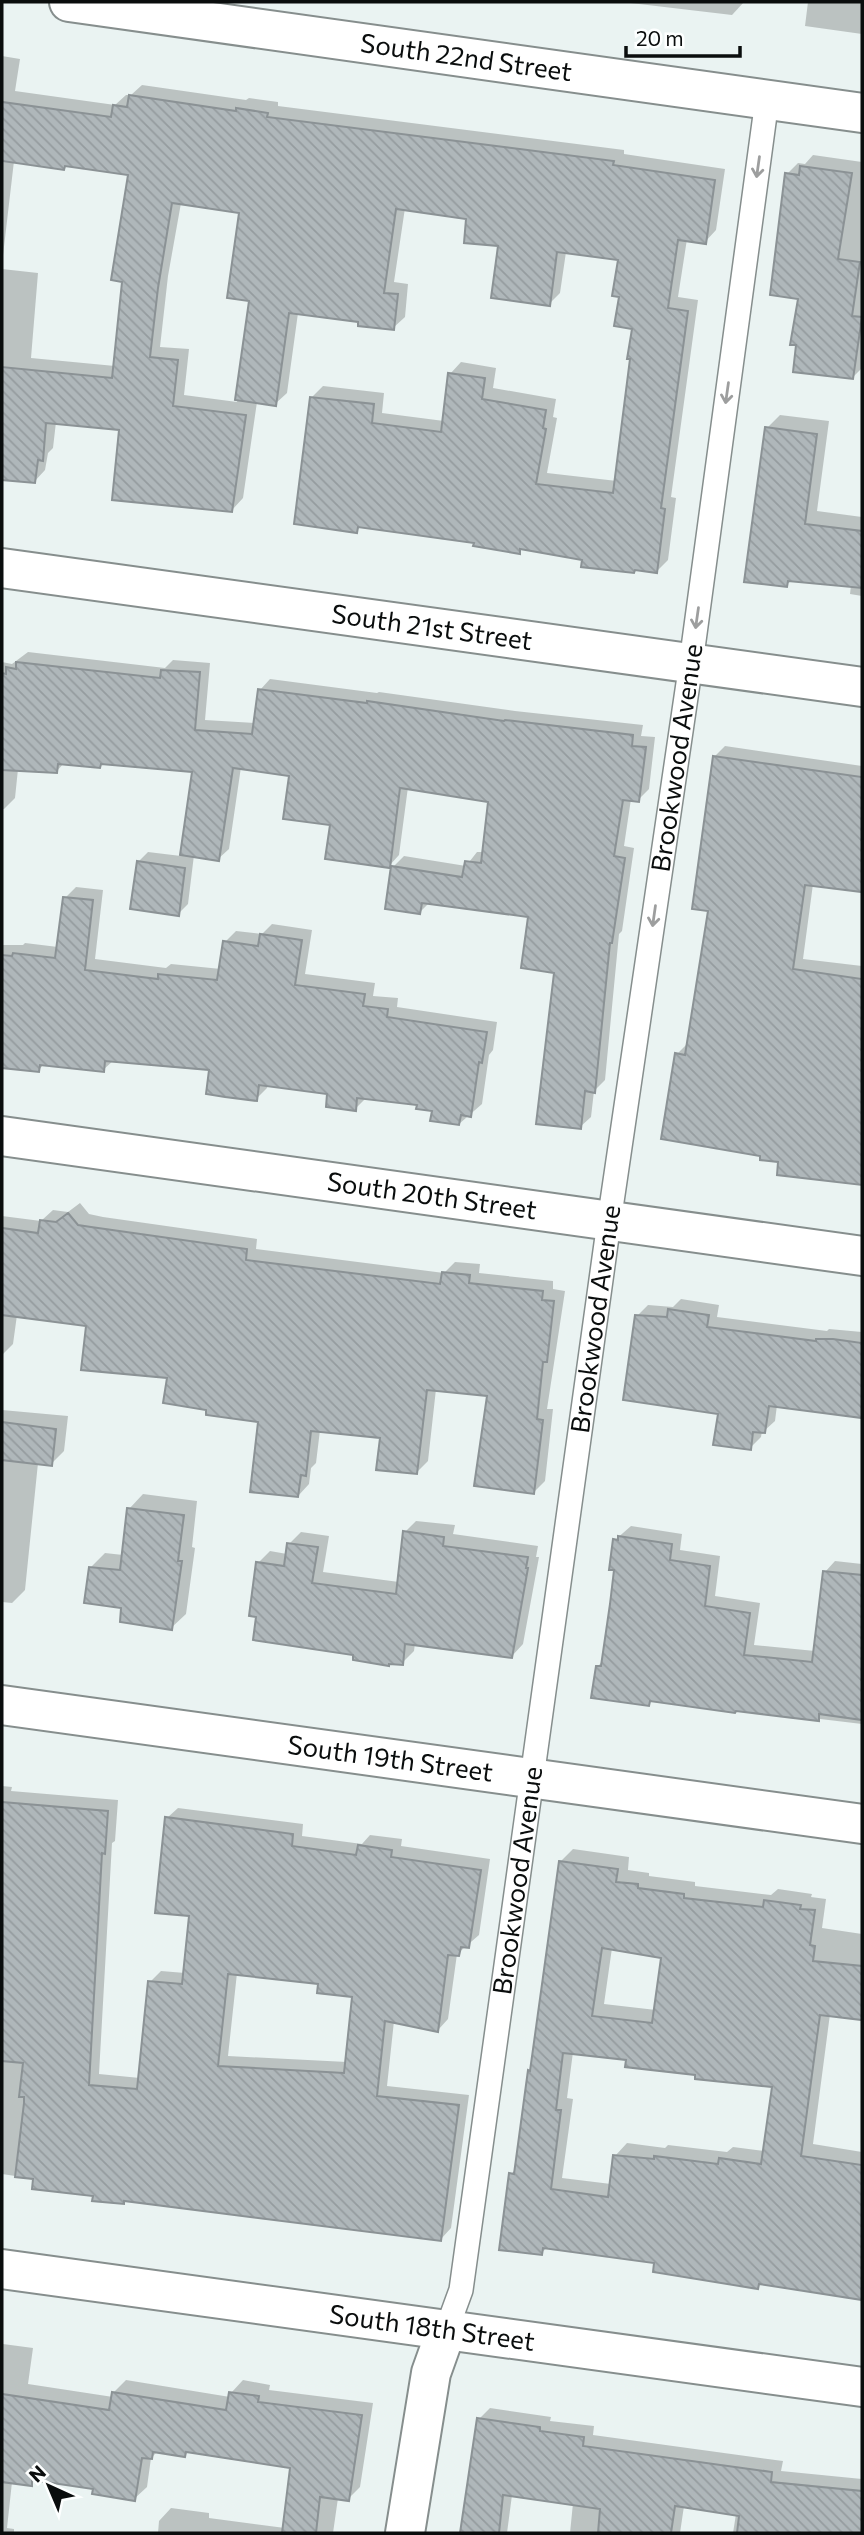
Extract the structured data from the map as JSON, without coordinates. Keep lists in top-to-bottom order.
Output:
{
  "streets": {
    "street": [
      "South 22nd Street",
      "South 21st Street",
      "Brookwood Avenue",
      "South 20th Street",
      "South 19th Street",
      "South 18th Street"
    ]
  },
  "crossings": [
    ["South 22nd Street", "Brookwood Avenue"],
    ["South 21st Street", "Brookwood Avenue"],
    ["Brookwood Avenue", "South 20th Street"],
    ["Brookwood Avenue", "South 19th Street"],
    ["Brookwood Avenue", "South 18th Street"]
  ],
  "one_way": ["Brookwood Avenue"],
  "scale_bar": "20 m",
  "north": "top left"
}
